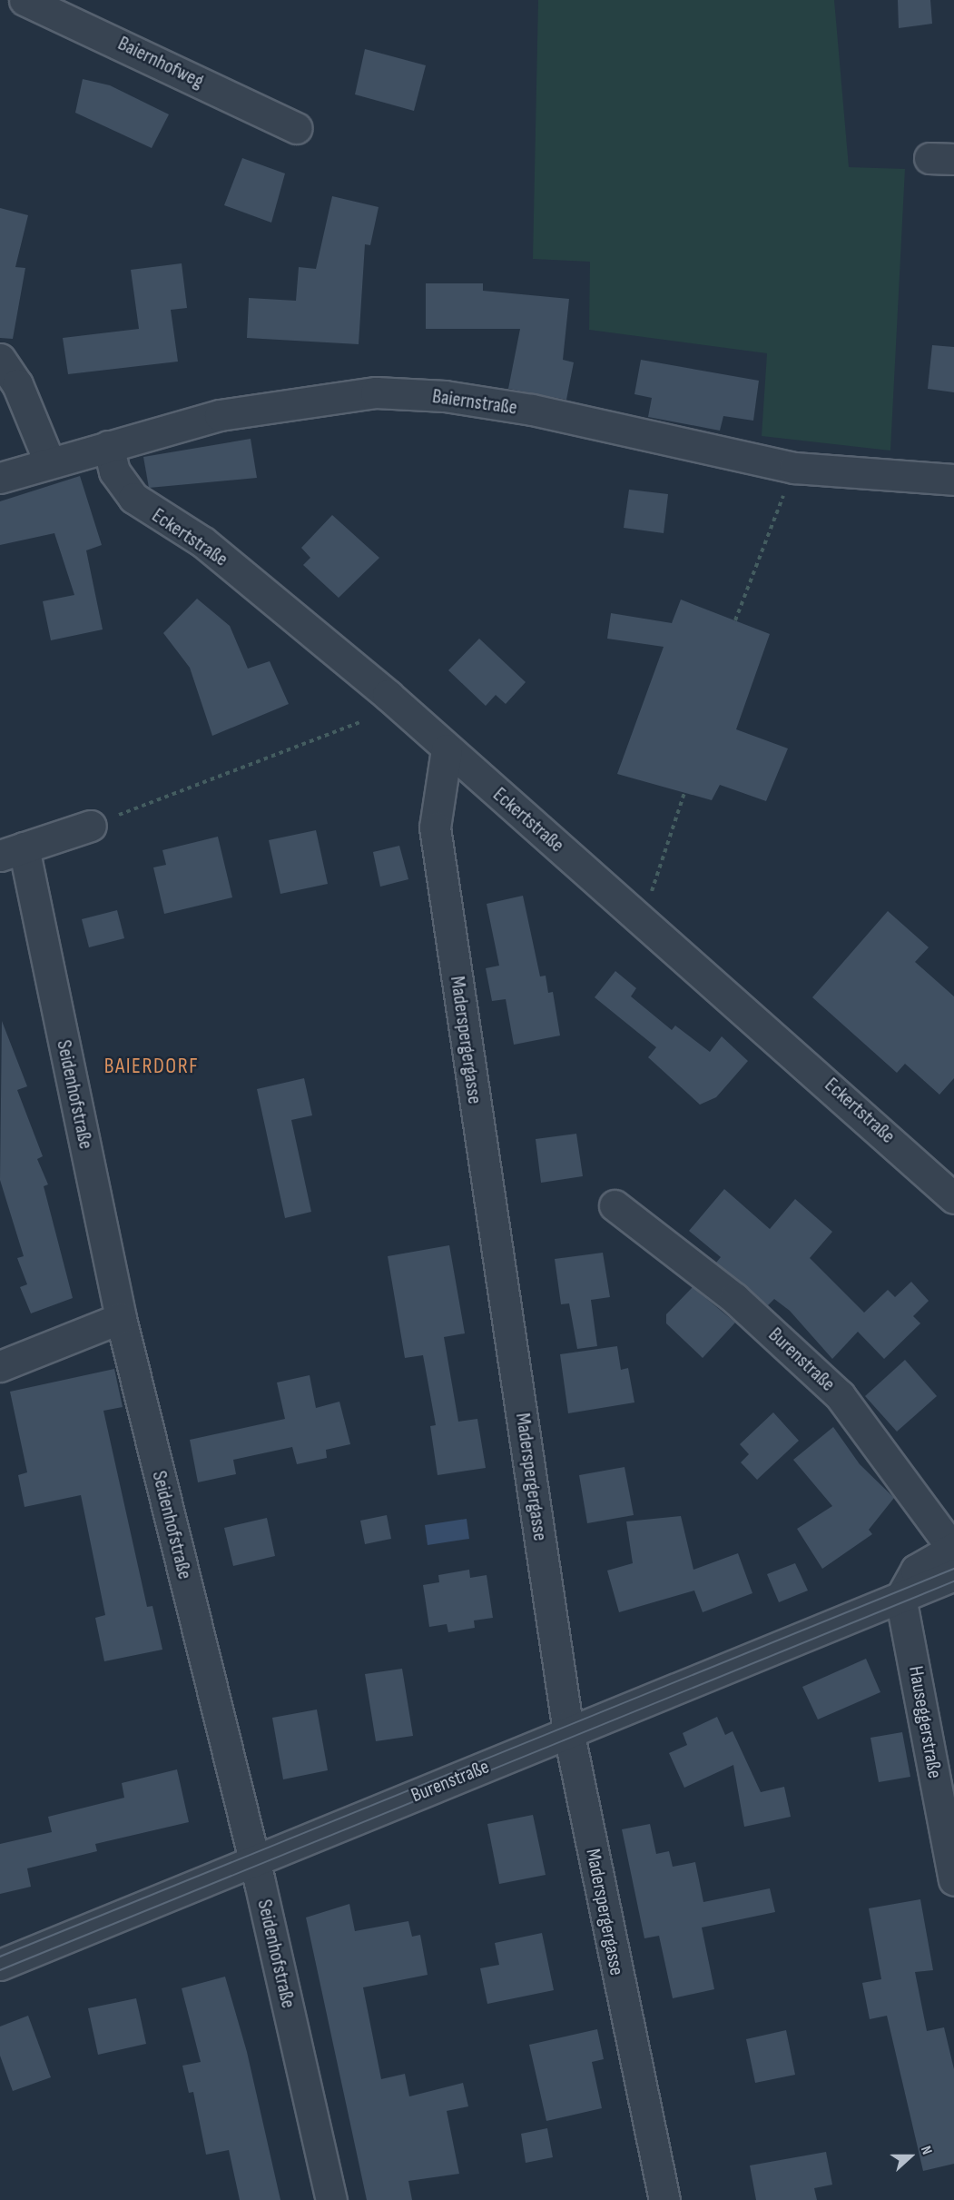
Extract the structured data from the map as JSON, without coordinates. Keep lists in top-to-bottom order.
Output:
{
  "streets": {
    "street": [
      "Baiernhofweg",
      "Baiernstraße",
      "Eckertstraße",
      "Maderspergergasse",
      "Seidenhofstraße",
      "Burenstraße",
      "Hauseggerstraße"
    ]
  },
  "crossings": [
    ["Baiernstraße", "Eckertstraße"],
    ["Eckertstraße", "Maderspergergasse"],
    ["Maderspergergasse", "Burenstraße"],
    ["Seidenhofstraße", "Burenstraße"],
    ["Burenstraße", "Hauseggerstraße"]
  ],
  "districts": ["BAIERDORF"],
  "north": "right"
}
